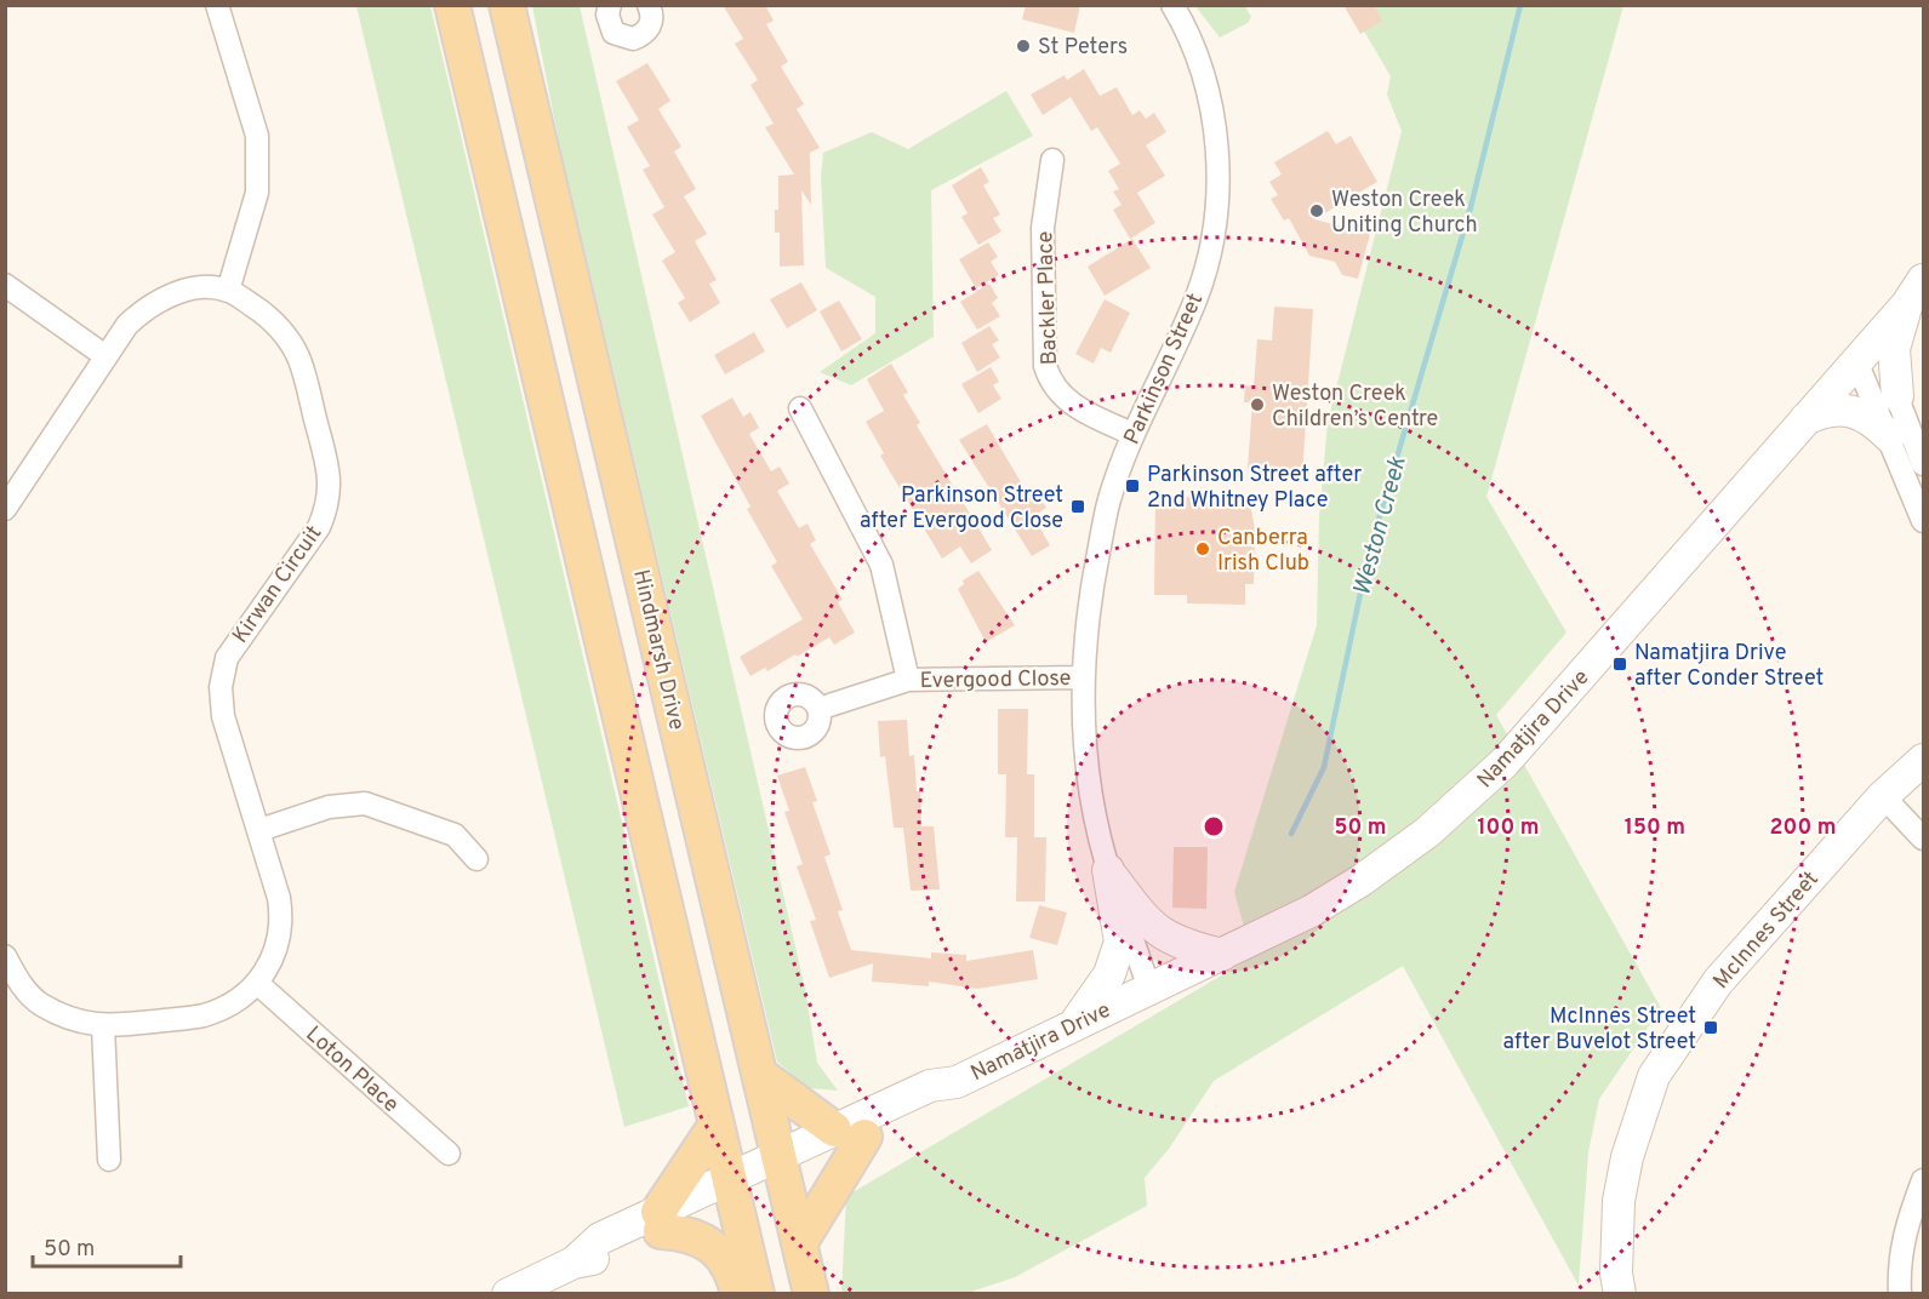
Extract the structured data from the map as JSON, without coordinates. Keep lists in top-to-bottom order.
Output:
{
  "streets": {
    "main road": ["Hindmarsh Drive", "Namatjira Drive", "McInnes Street"],
    "street": [
      "Backler Place",
      "Parkinson Street",
      "Kirwan Circuit",
      "Evergood Close",
      "Loton Place"
    ]
  },
  "crossings": [
    ["Backler Place", "Parkinson Street"],
    ["Parkinson Street", "Evergood Close"],
    ["Parkinson Street", "Namatjira Drive"],
    ["Kirwan Circuit", "Loton Place"],
    ["Hindmarsh Drive", "Namatjira Drive"]
  ],
  "water": ["Weston Creek"],
  "places": {
    "other": [
      "St Peters",
      "Weston Creek Uniting Church",
      "Weston Creek Children’s Centre",
      "Canberra Irish Club"
    ],
    "transit": [
      "Parkinson Street after 2nd Whitney Place",
      "Parkinson Street after Evergood Close",
      "Namatjira Drive after Conder Street",
      "McInnes Street after Buvelot Street"
    ]
  },
  "scale_bar": "50 m",
  "rings": [
    "50 m",
    "100 m",
    "150 m",
    "200 m"
  ]
}
